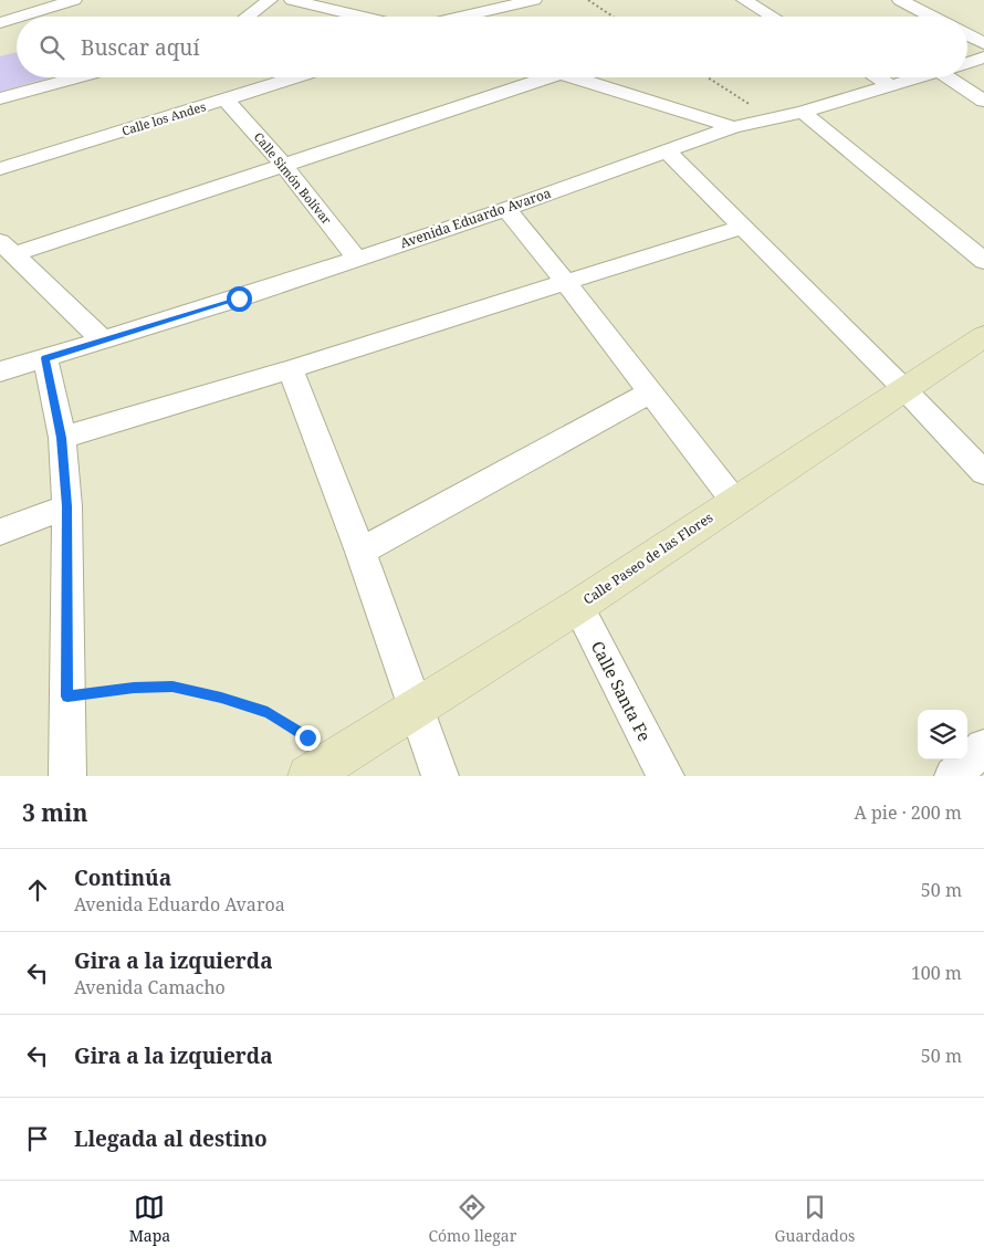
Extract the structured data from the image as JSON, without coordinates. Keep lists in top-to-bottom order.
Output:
{
  "streets": {
    "street": [
      "Calle los Andes",
      "Calle Simón Bolívar",
      "Avenida Eduardo Avaroa",
      "Calle Paseo de las Flores",
      "Calle Santa Fe"
    ]
  },
  "crossings": [
    ["Calle los Andes", "Calle Simón Bolívar"],
    ["Calle Simón Bolívar", "Avenida Eduardo Avaroa"],
    ["Calle Paseo de las Flores", "Calle Santa Fe"]
  ],
  "page": {
    "search": "Buscar aquí",
    "heading": ["3 min", "A pie · 200 m"],
    "list": [
      ["Continúa", "Avenida Eduardo Avaroa", "50 m"],
      ["Gira a la izquierda", "Avenida Camacho", "100 m"],
      ["Gira a la izquierda", "50 m"],
      "Llegada al destino"
    ],
    "nav": ["Mapa", "Cómo llegar", "Guardados"]
  }
}
